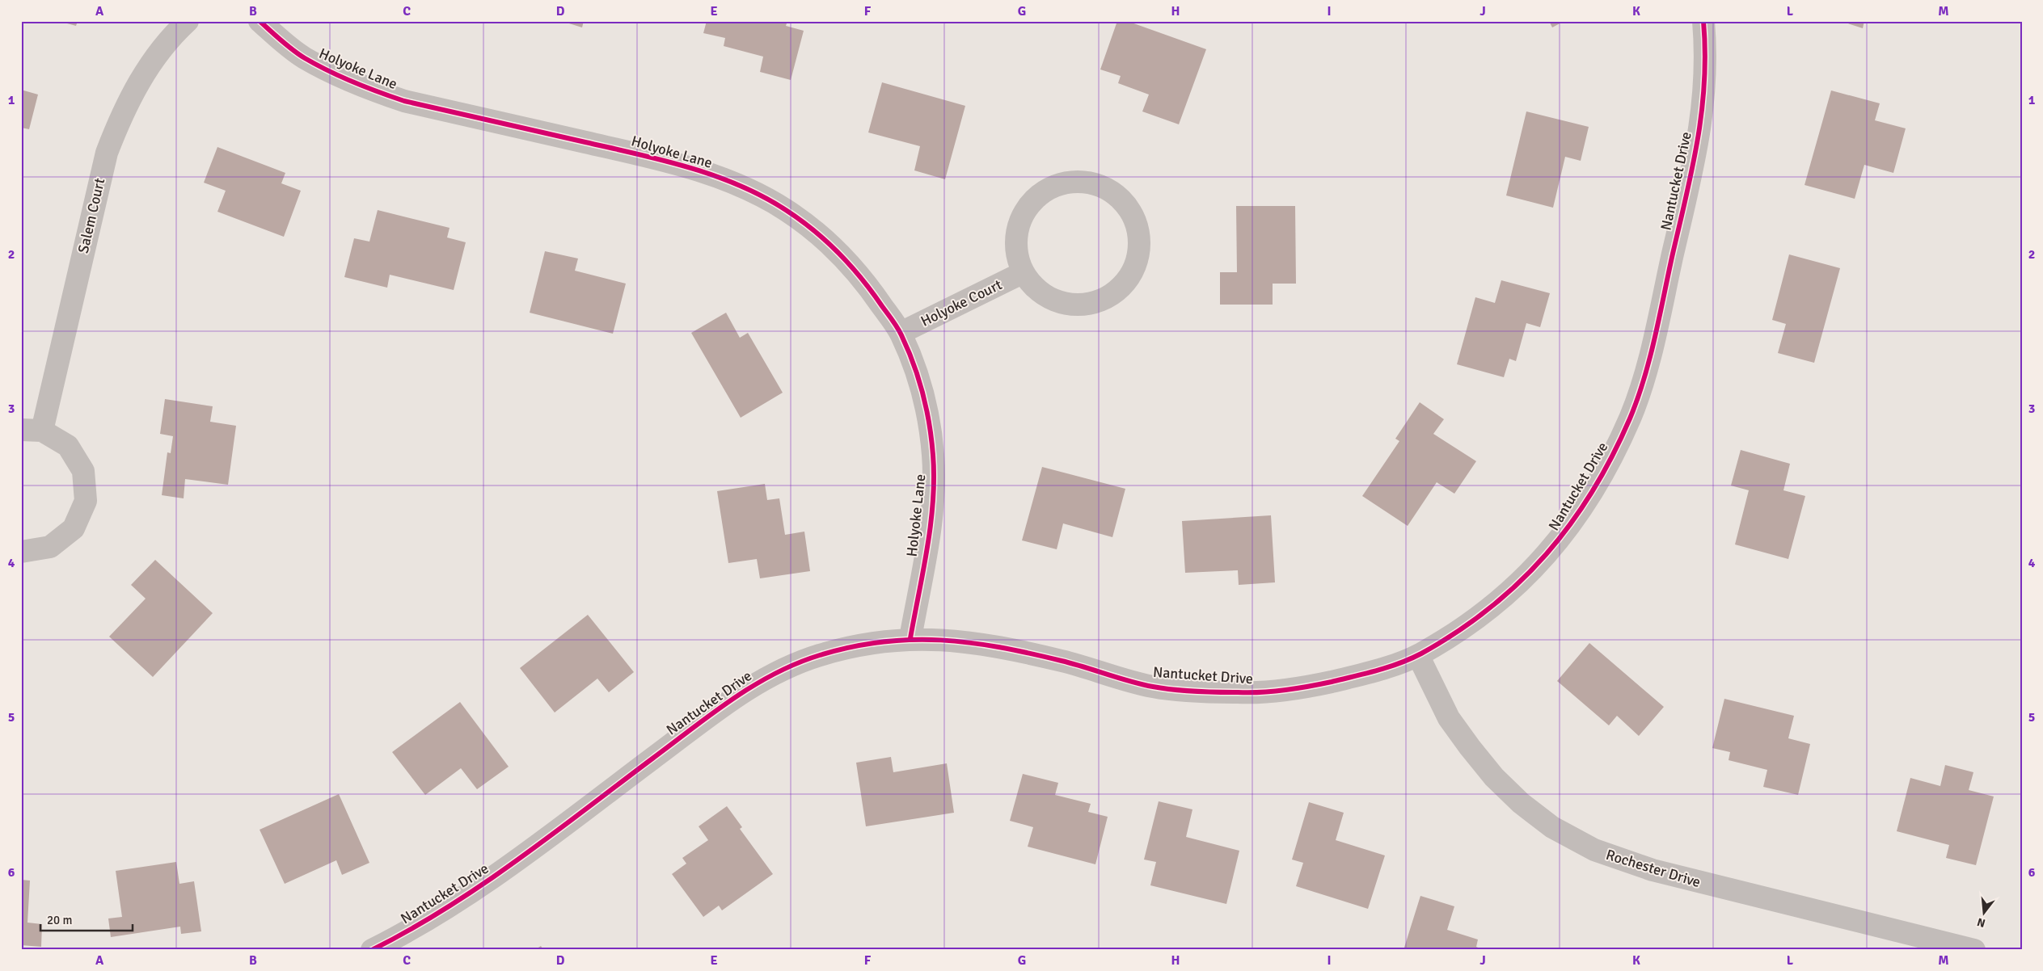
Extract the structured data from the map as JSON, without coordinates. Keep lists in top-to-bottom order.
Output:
{
  "streets": {
    "street": [
      "Holyoke Lane",
      "Nantucket Drive",
      "Salem Court",
      "Holyoke Court",
      "Rochester Drive"
    ]
  },
  "crossings": [
    ["Holyoke Lane", "Nantucket Drive"],
    ["Holyoke Lane", "Holyoke Court"],
    ["Nantucket Drive", "Rochester Drive"]
  ],
  "scale_bar": "20 m",
  "north": "bottom",
  "grid": {
    "columns": [
      "A",
      "B",
      "C",
      "D",
      "E",
      "F",
      "G",
      "H",
      "I",
      "J",
      "K",
      "L",
      "M"
    ],
    "rows": [
      "1",
      "2",
      "3",
      "4",
      "5",
      "6"
    ]
  }
}
